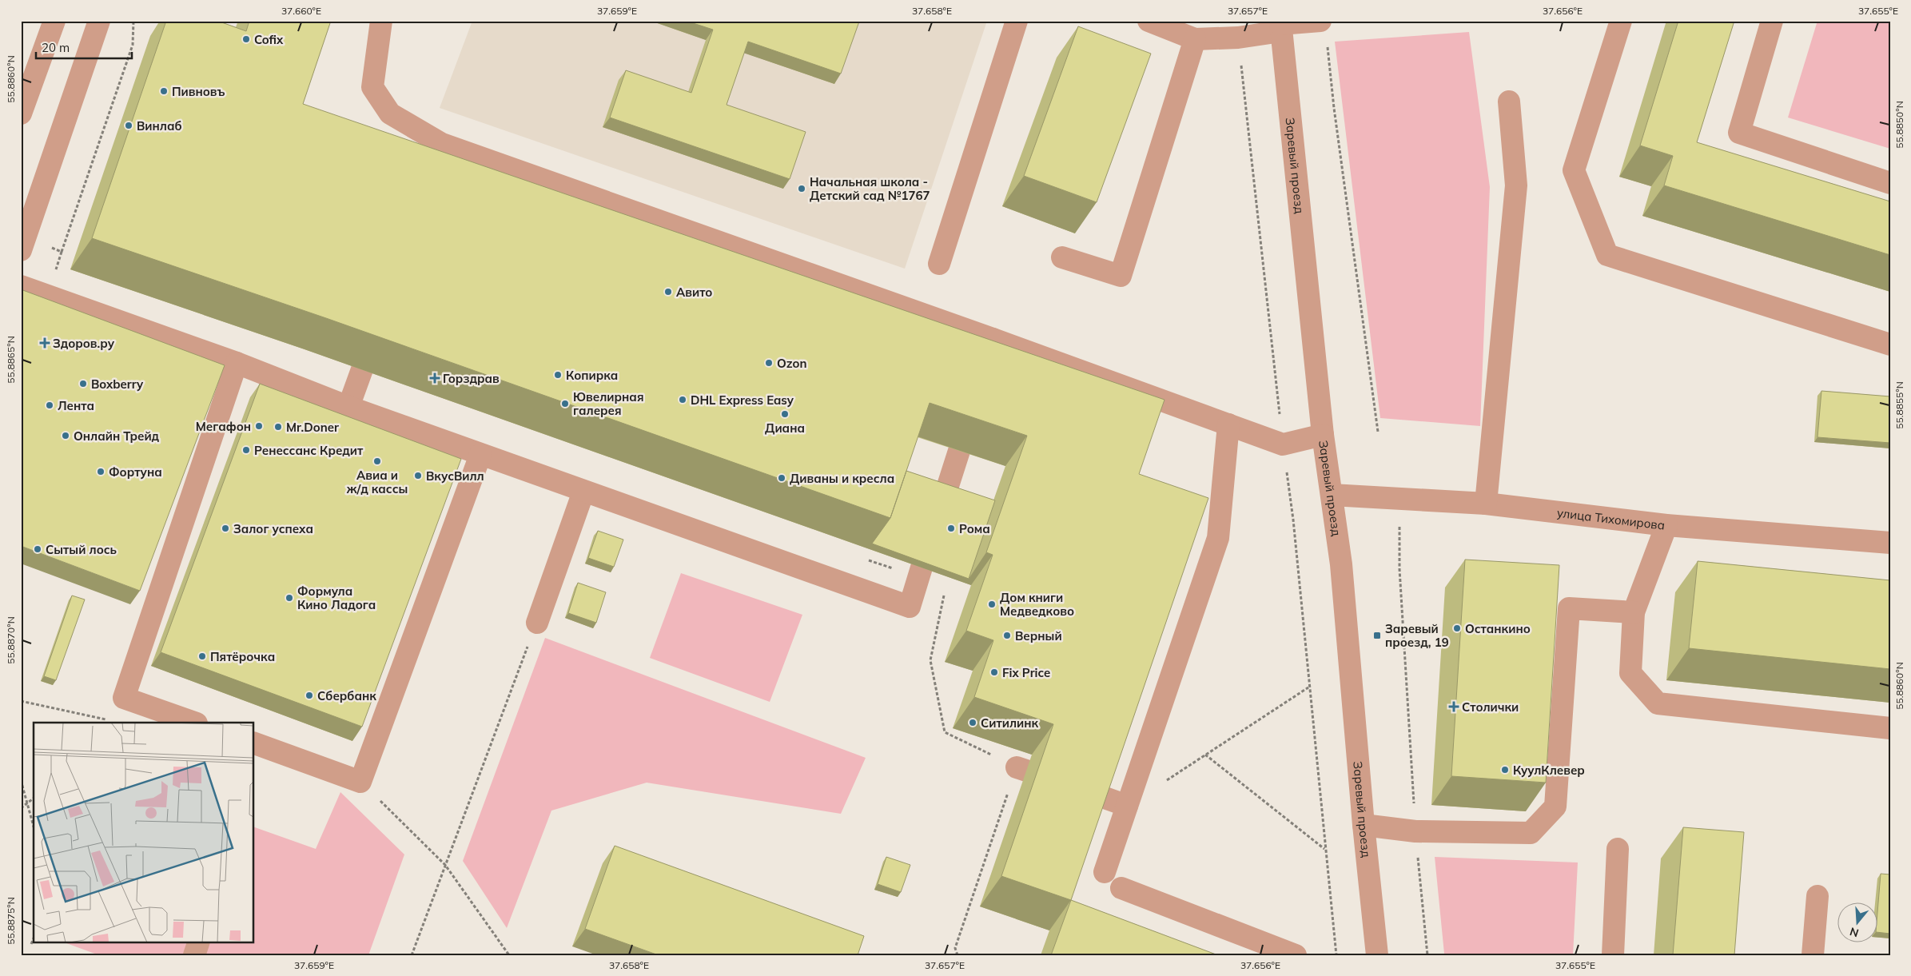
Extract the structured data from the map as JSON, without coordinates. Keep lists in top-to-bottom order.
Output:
{
  "streets": {
    "street": ["Заревый проезд", "улица Тихомирова"]
  },
  "crossings": [
    ["Заревый проезд", "улица Тихомирова"]
  ],
  "places": {
    "other": [
      "Cofix",
      "Пивновъ",
      "Винлаб",
      "Начальная школа - Детский сад №1767",
      "Авито",
      "Ozon",
      "Копирка",
      "Boxberry",
      "DHL Express Easy",
      "Ювелирная галерея",
      "Лента",
      "Диана",
      "Мегафон",
      "Mr.Doner",
      "Онлайн Трейд",
      "Ренессанс Кредит",
      "Авиа и ж/д кассы",
      "Фортуна",
      "ВкусВилл",
      "Диваны и кресла",
      "Залог успеха",
      "Рома",
      "Сытый лось",
      "Формула Кино Ладога",
      "Дом книги Медведково",
      "Останкино",
      "Верный",
      "Пятёрочка",
      "Fix Price",
      "Сбербанк",
      "Ситилинк",
      "КуулКлевер"
    ],
    "health": ["Здоров.ру", "Горздрав", "Столички"],
    "transit": ["Заревый проезд, 19"]
  },
  "scale_bar": "20 m",
  "north": "bottom",
  "coordinates": [
    "37.660°E",
    "37.659°E",
    "37.658°E",
    "37.657°E",
    "37.656°E",
    "37.655°E",
    "55.8860°N",
    "55.8850°N",
    "55.8865°N",
    "55.8855°N",
    "55.8870°N",
    "55.8875°N"
  ]
}
